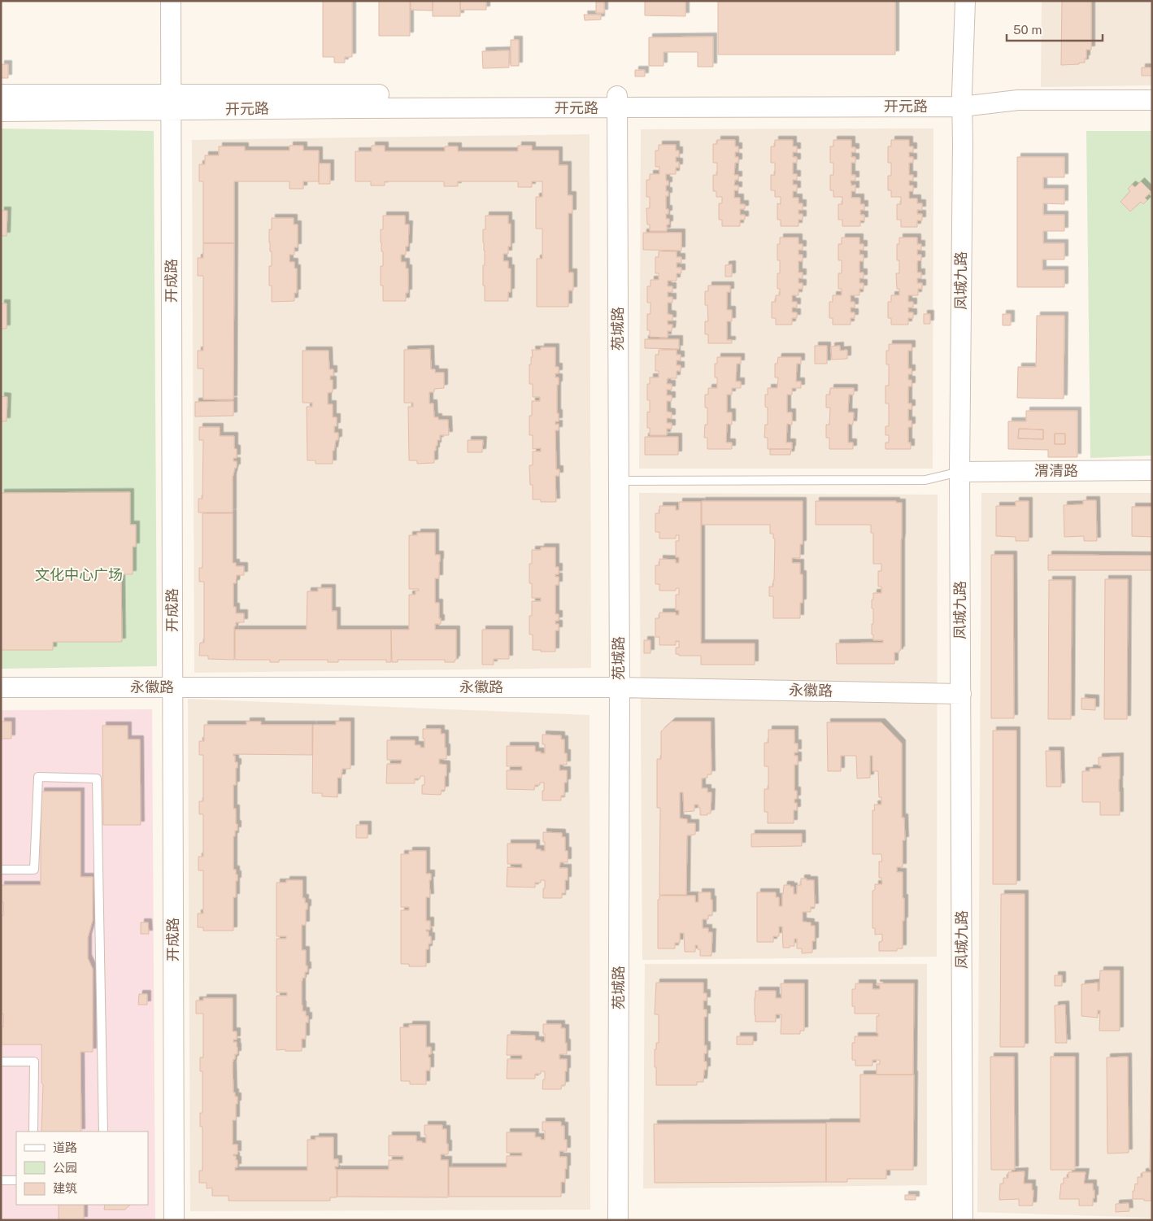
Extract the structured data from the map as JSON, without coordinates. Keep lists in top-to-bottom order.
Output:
{
  "streets": {
    "street": [
      "开元路",
      "开成路",
      "凤城九路",
      "苑城路",
      "渭清路",
      "永徽路"
    ]
  },
  "crossings": [
    ["开元路", "开成路"],
    ["开元路", "凤城九路"],
    ["开元路", "苑城路"],
    ["开成路", "永徽路"],
    ["凤城九路", "渭清路"],
    ["凤城九路", "永徽路"],
    ["苑城路", "永徽路"]
  ],
  "parks": ["文化中心广场"],
  "legend": ["道路", "公园", "建筑"],
  "scale_bar": "50 m"
}
